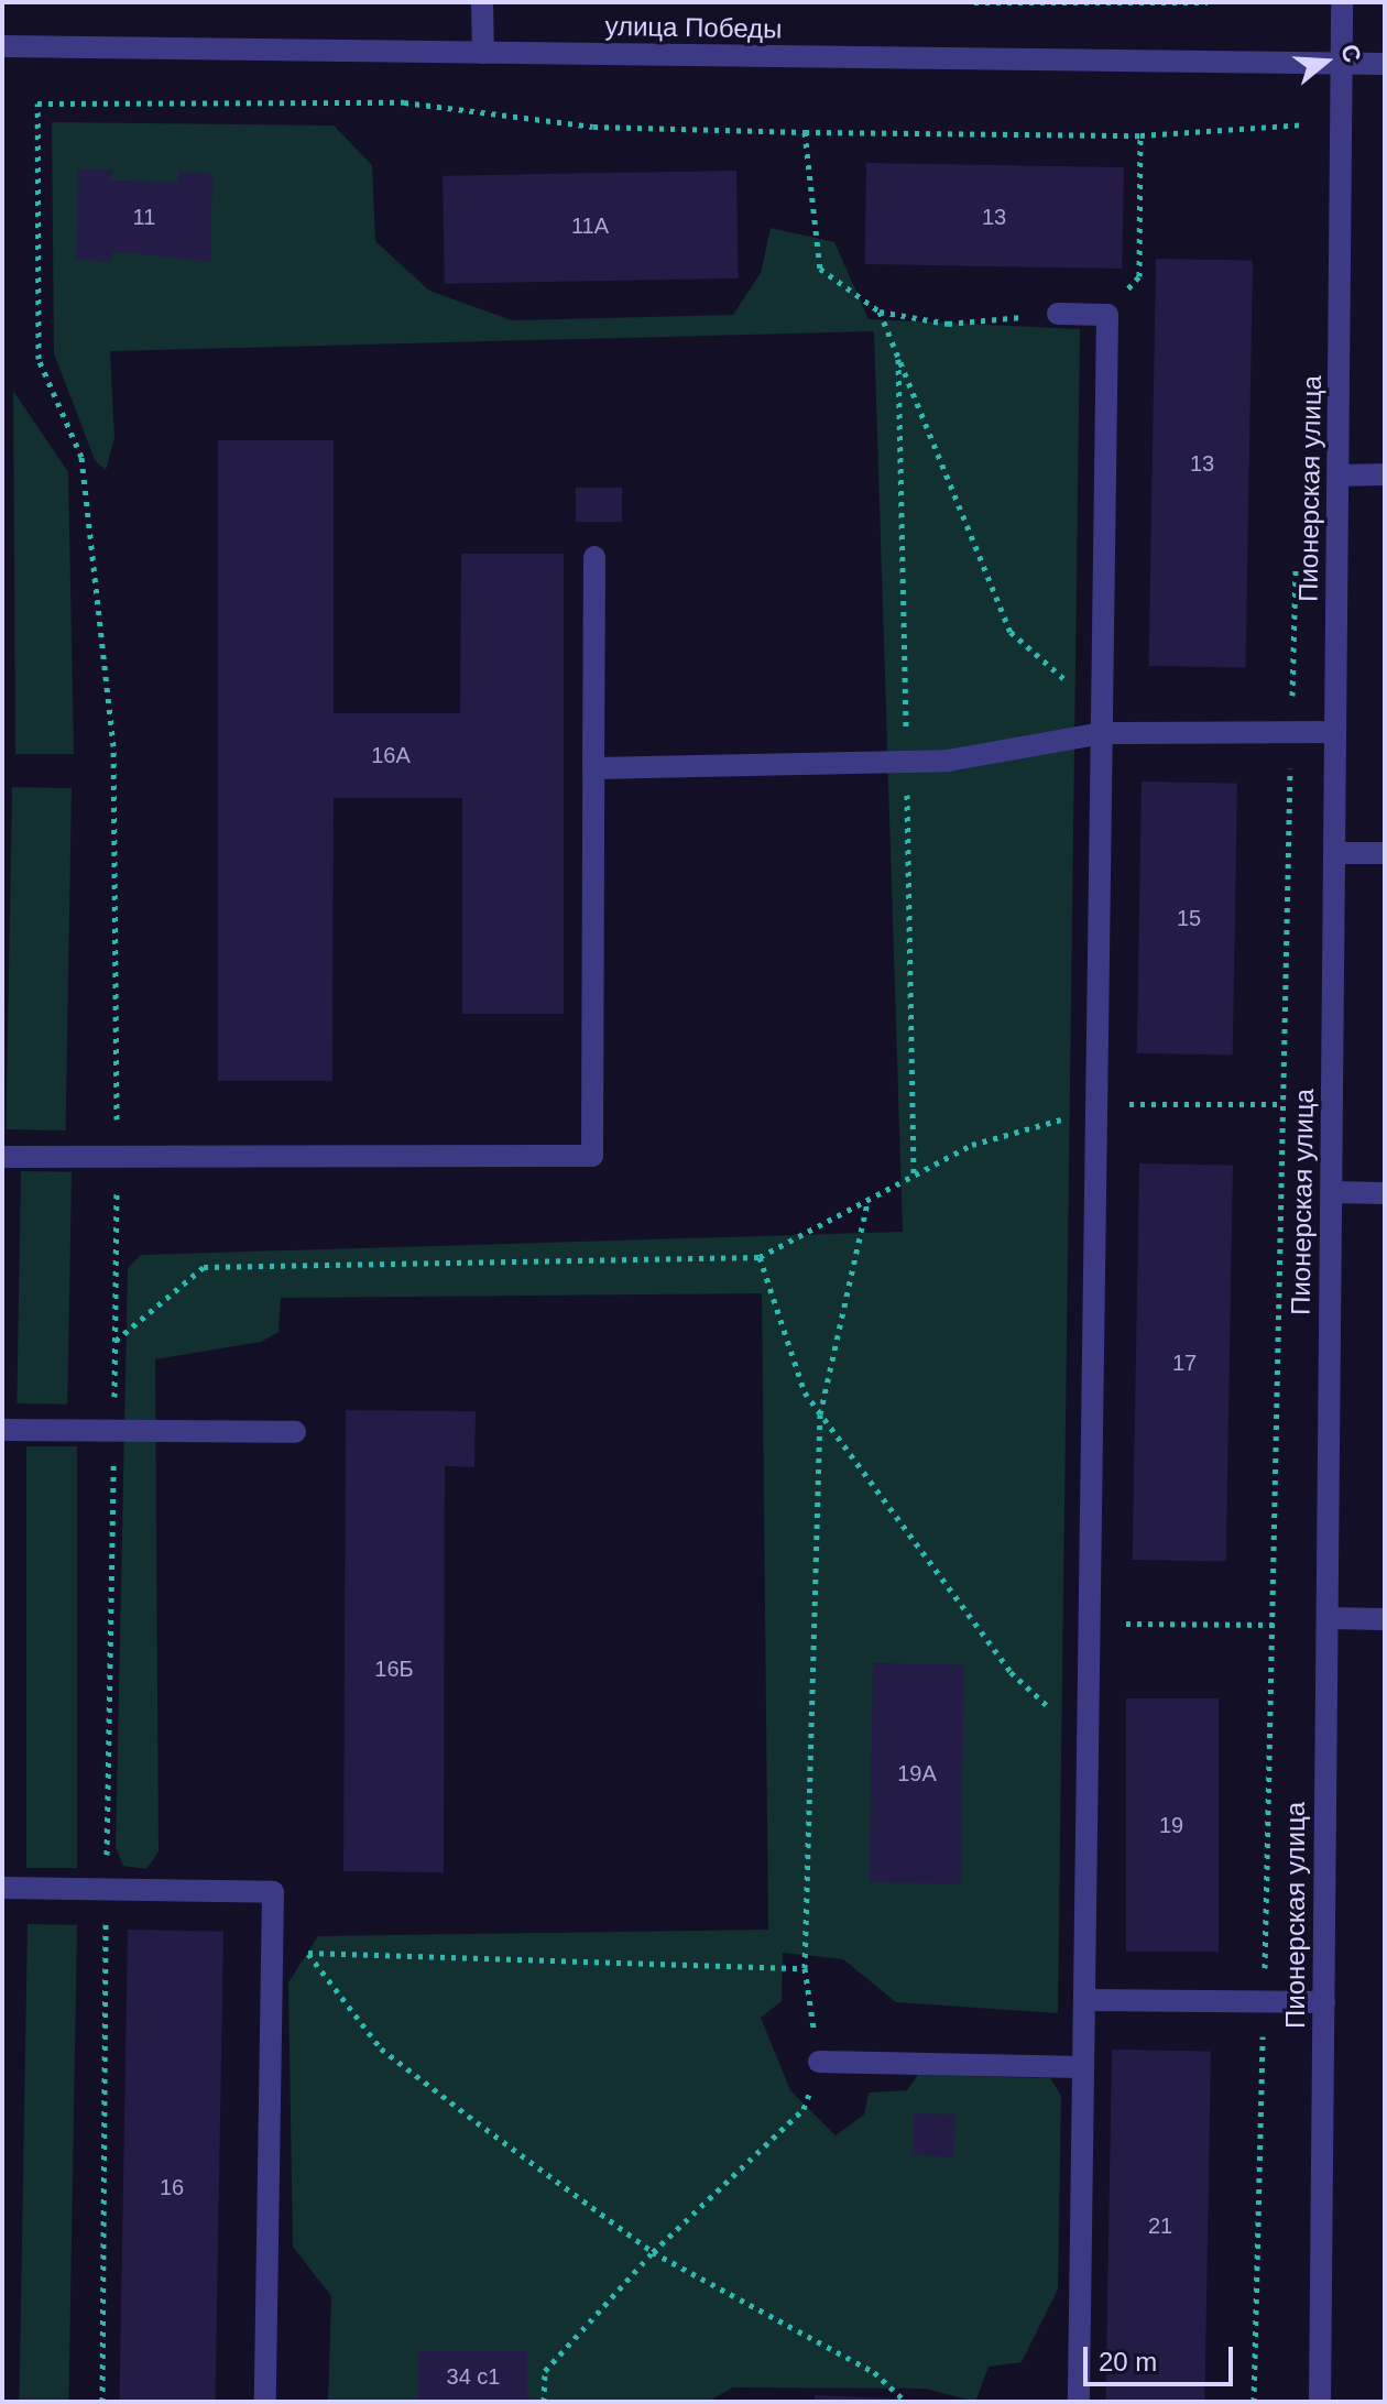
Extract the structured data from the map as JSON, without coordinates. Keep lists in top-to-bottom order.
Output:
{
  "streets": {
    "street": ["улица Победы", "Пионерская улица"]
  },
  "crossings": [
    ["улица Победы", "Пионерская улица"]
  ],
  "house_numbers": [
    "11",
    "13",
    "11А",
    "13",
    "16А",
    "15",
    "17",
    "16Б",
    "19А",
    "19",
    "16",
    "21",
    "34 с1"
  ],
  "scale_bar": "20 m",
  "north": "right"
}
